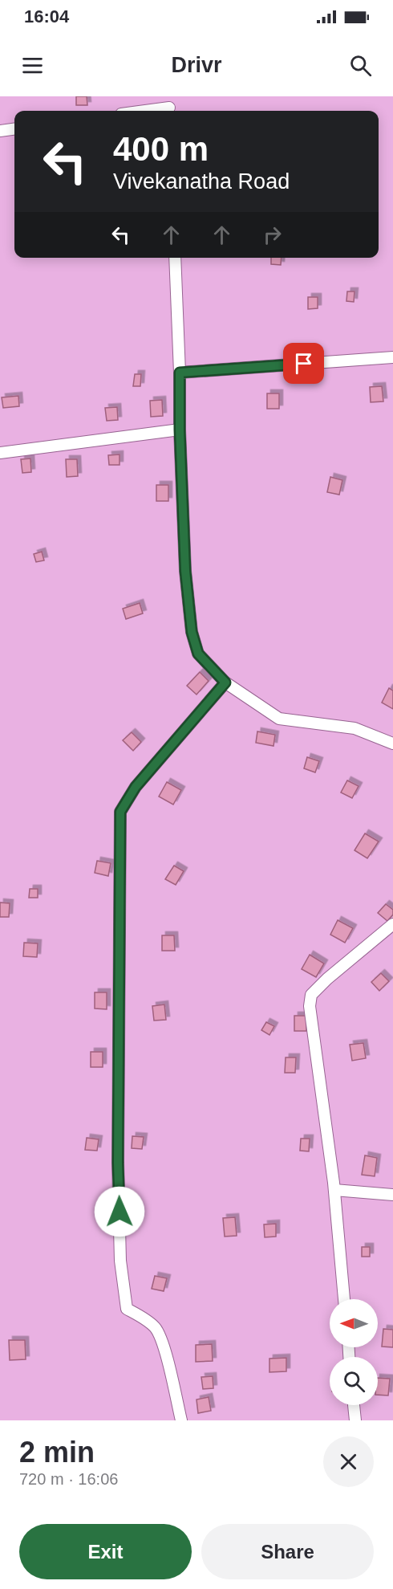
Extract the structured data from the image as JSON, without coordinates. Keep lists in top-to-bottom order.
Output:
{
  "north": "left",
  "page": {
    "status": "16:04",
    "header": "Drivr",
    "turn": ["400 m", "Vivekanatha Road"],
    "heading": ["2 min", "720 m · 16:06"],
    "buttons": ["Exit", "Share"]
  }
}
